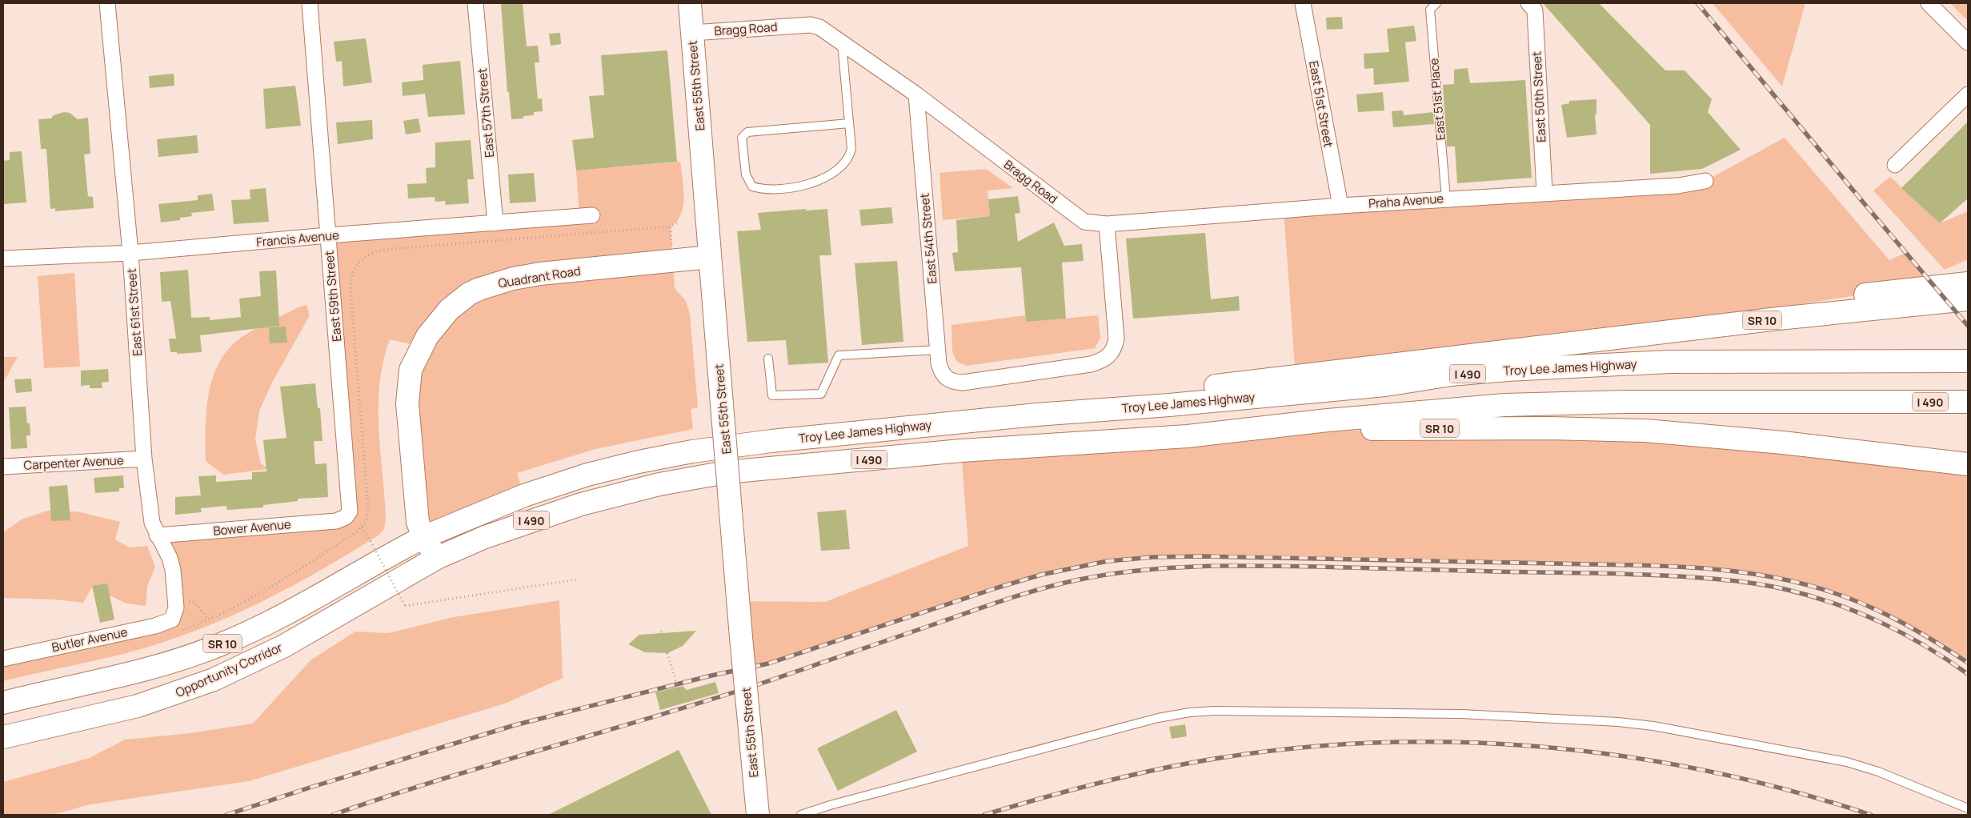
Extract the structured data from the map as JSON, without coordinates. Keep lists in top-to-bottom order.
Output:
{
  "streets": {
    "main road": [
      "East 55th Street",
      "Quadrant Road",
      "SR 10",
      "Troy Lee James Highway",
      "I 490",
      "Opportunity Corridor"
    ],
    "street": [
      "Bragg Road",
      "East 50th Street",
      "East 51st Street",
      "East 57th Street",
      "Praha Avenue",
      "Francis Avenue",
      "East 54th Street",
      "East 59th Street",
      "East 61st Street",
      "Carpenter Avenue",
      "Bower Avenue",
      "Butler Avenue"
    ],
    "lane": ["East 51st Place"]
  },
  "crossings": [
    ["Bragg Road", "East 55th Street"],
    ["Bragg Road", "Praha Avenue"],
    ["Bragg Road", "East 54th Street"],
    ["East 55th Street", "Quadrant Road"],
    ["East 50th Street", "Praha Avenue"],
    ["East 51st Place", "Praha Avenue"],
    ["East 51st Street", "Praha Avenue"],
    ["East 57th Street", "Francis Avenue"],
    ["Praha Avenue", "East 54th Street"],
    ["Francis Avenue", "East 59th Street"],
    ["Francis Avenue", "East 61st Street"],
    ["Quadrant Road", "SR 10"],
    ["Quadrant Road", "Troy Lee James Highway"],
    ["Quadrant Road", "I 490"],
    ["Quadrant Road", "Opportunity Corridor"],
    ["East 59th Street", "Bower Avenue"],
    ["East 61st Street", "Carpenter Avenue"],
    ["East 61st Street", "Bower Avenue"],
    ["East 61st Street", "Butler Avenue"],
    ["SR 10", "Troy Lee James Highway"],
    ["SR 10", "I 490"],
    ["I 490", "Opportunity Corridor"]
  ]
}
